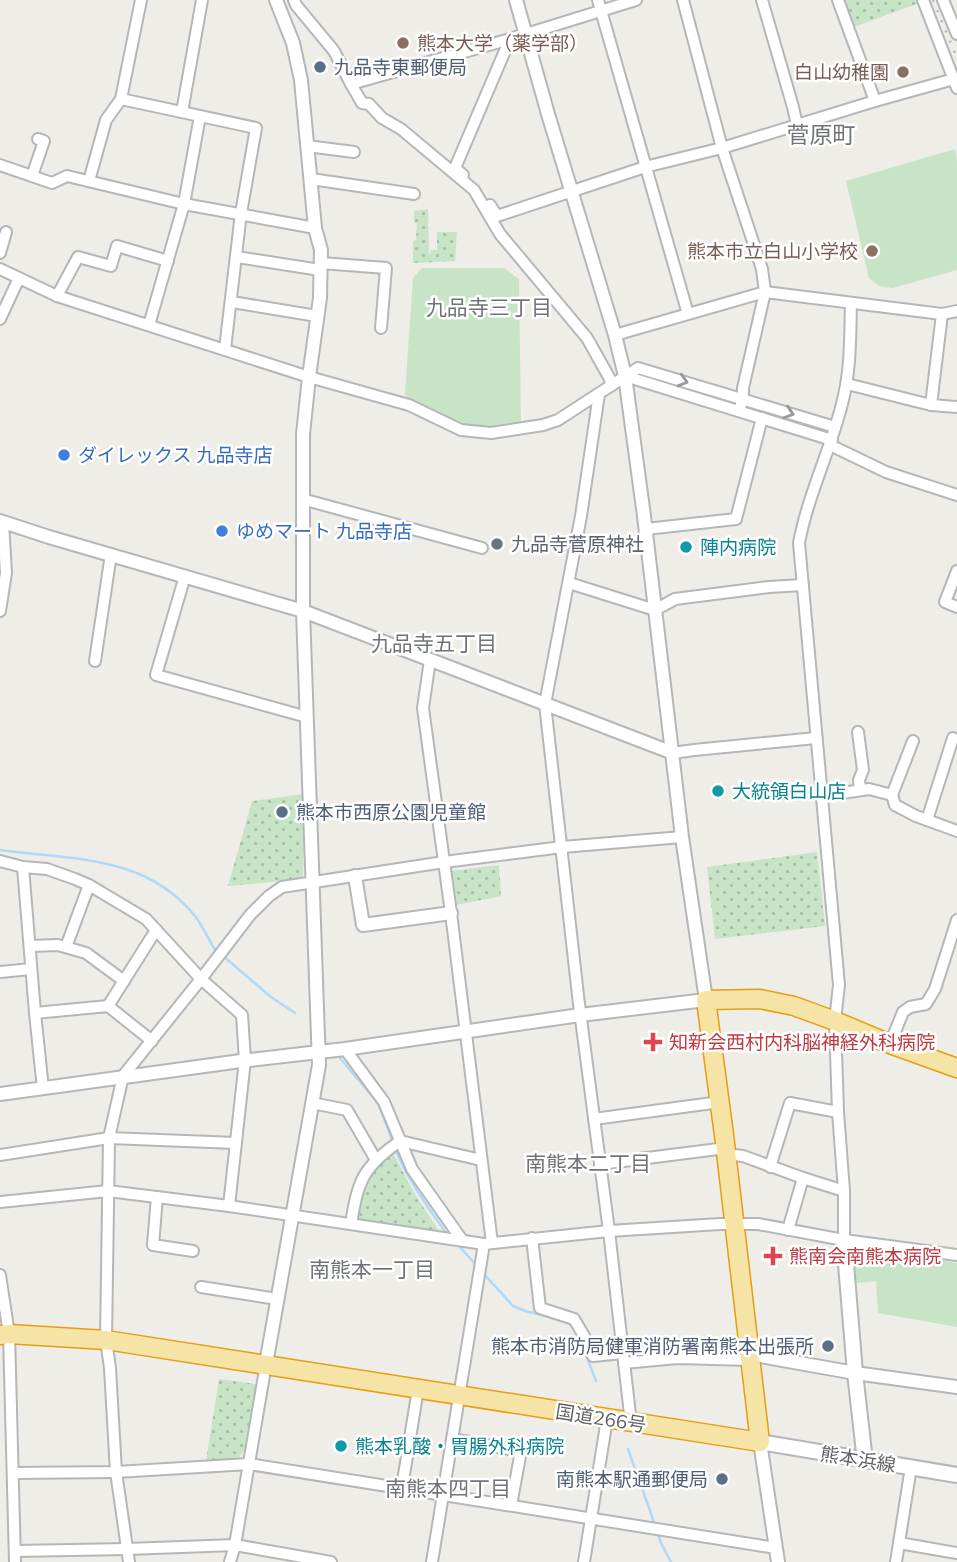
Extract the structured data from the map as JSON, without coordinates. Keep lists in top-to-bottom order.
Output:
{
  "streets": {
    "highway": ["国道266号"],
    "main road": ["熊本浜線"]
  },
  "crossings": [
    ["国道266号", "熊本浜線"]
  ],
  "districts": [
    "菅原町",
    "九品寺三丁目",
    "九品寺五丁目",
    "南熊本二丁目",
    "南熊本一丁目",
    "南熊本四丁目"
  ],
  "places": {
    "other": [
      "熊本大学（薬学部）",
      "九品寺東郵便局",
      "白山幼稚園",
      "熊本市立白山小学校",
      "ダイレックス 九品寺店",
      "ゆめマート 九品寺店",
      "九品寺菅原神社",
      "陣内病院",
      "大統領白山店",
      "熊本市西原公園児童館",
      "熊本市消防局健軍消防署南熊本出張所",
      "熊本乳酸・胃腸外科病院",
      "南熊本駅通郵便局"
    ],
    "health": ["知新会西村内科脳神経外科病院", "熊南会南熊本病院"]
  }
}
